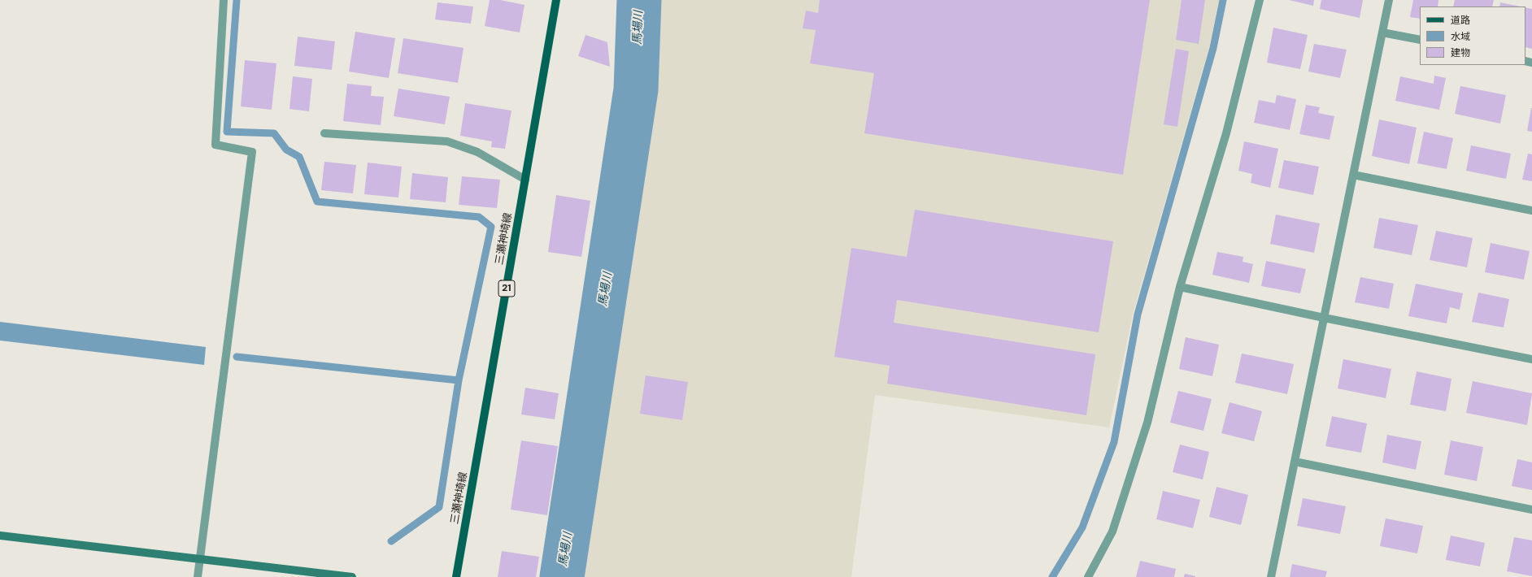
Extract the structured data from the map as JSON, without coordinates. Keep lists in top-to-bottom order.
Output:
{
  "streets": {
    "main road": ["三瀬神埼線", "21"]
  },
  "water": ["馬場川"],
  "legend": ["道路", "水域", "建物"]
}
